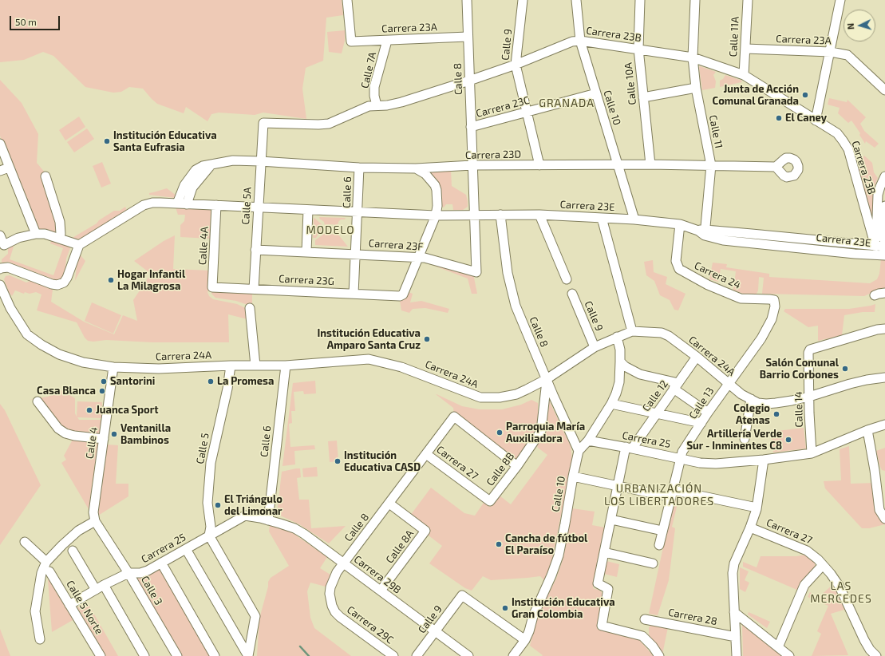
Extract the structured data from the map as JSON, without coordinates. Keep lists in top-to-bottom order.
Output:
{
  "streets": {
    "street": [
      "Carrera 23A",
      "Carrera 23B",
      "Calle 11A",
      "Calle 9",
      "Calle 7A",
      "Calle 8",
      "Calle 10A",
      "Carrera 23C",
      "Calle 10",
      "Calle 11",
      "Carrera 23D",
      "Calle 6",
      "Calle 5A",
      "Carrera 23E",
      "Carrera 23F",
      "Calle 4A",
      "Carrera 24",
      "Carrera 23G",
      "Carrera 24A",
      "Calle 12",
      "Calle 13",
      "Calle 14",
      "Carrera 25",
      "Calle 4",
      "Calle 5",
      "Carrera 27",
      "Calle 8B",
      "Calle 8A",
      "Carrera 29B",
      "Calle 3",
      "Calle 5 Norte",
      "Carrera 28",
      "Carrera 29C"
    ]
  },
  "crossings": [
    ["Carrera 23A", "Calle 11A"],
    ["Carrera 23A", "Calle 7A"],
    ["Carrera 23A", "Calle 8"],
    ["Carrera 23B", "Calle 11A"],
    ["Carrera 23B", "Calle 9"],
    ["Carrera 23B", "Calle 7A"],
    ["Carrera 23B", "Calle 8"],
    ["Carrera 23B", "Calle 10A"],
    ["Carrera 23B", "Calle 10"],
    ["Carrera 23B", "Calle 11"],
    ["Carrera 23B", "Calle 5A"],
    ["Carrera 23B", "Carrera 23E"],
    ["Calle 9", "Carrera 23C"],
    ["Calle 9", "Calle 10"],
    ["Calle 9", "Carrera 23D"],
    ["Calle 9", "Carrera 24A"],
    ["Calle 9", "Carrera 29B"],
    ["Calle 8", "Carrera 23C"],
    ["Calle 8", "Calle 10"],
    ["Calle 8", "Carrera 23D"],
    ["Calle 8", "Carrera 23E"],
    ["Calle 8", "Carrera 23F"],
    ["Calle 8", "Carrera 24A"],
    ["Calle 8", "Carrera 27"],
    ["Calle 8", "Calle 8B"],
    ["Calle 8", "Calle 8A"],
    ["Calle 8", "Carrera 29B"],
    ["Calle 8", "Carrera 29C"],
    ["Calle 10A", "Carrera 23D"],
    ["Carrera 23C", "Calle 10"],
    ["Calle 10", "Carrera 23D"],
    ["Calle 10", "Carrera 23E"],
    ["Calle 11", "Carrera 23D"],
    ["Calle 11", "Carrera 23E"],
    ["Carrera 23D", "Calle 6"],
    ["Carrera 23D", "Calle 5A"],
    ["Calle 6", "Carrera 23F"],
    ["Calle 6", "Carrera 23G"],
    ["Calle 6", "Carrera 24A"],
    ["Calle 6", "Carrera 25"],
    ["Calle 6", "Carrera 29B"],
    ["Calle 5A", "Carrera 23F"],
    ["Calle 5A", "Carrera 23G"],
    ["Carrera 23E", "Carrera 23F"],
    ["Carrera 23E", "Carrera 24"],
    ["Carrera 23F", "Carrera 23G"],
    ["Calle 4A", "Carrera 23G"],
    ["Carrera 24", "Calle 13"],
    ["Carrera 24A", "Calle 12"],
    ["Carrera 24A", "Calle 13"],
    ["Carrera 24A", "Calle 14"],
    ["Carrera 24A", "Calle 4"],
    ["Carrera 24A", "Calle 5"],
    ["Carrera 24A", "Calle 8B"],
    ["Calle 12", "Carrera 25"],
    ["Calle 13", "Carrera 25"],
    ["Calle 14", "Carrera 25"],
    ["Carrera 25", "Calle 5"],
    ["Carrera 25", "Carrera 29B"],
    ["Carrera 25", "Calle 3"],
    ["Carrera 25", "Calle 5 Norte"],
    ["Calle 4", "Calle 3"],
    ["Carrera 27", "Calle 8B"],
    ["Calle 8A", "Carrera 29B"]
  ],
  "districts": [
    "GRANADA",
    "MODELO",
    "URBANIZACIÓN LOS LIBERTADORES",
    "LAS MERCEDES"
  ],
  "places": [
    "Junta de Acción Comunal Granada",
    "El Caney",
    "Institución Educativa Santa Eufrasia",
    "Hogar Infantil La Milagrosa",
    "Institución Educativa Amparo Santa Cruz",
    "Salón Comunal Barrio Corbones",
    "Santorini",
    "La Promesa",
    "Casa Blanca",
    "Juanca Sport",
    "Colegio Atenas",
    "Parroquia María Auxiliadora",
    "Ventanilla Bambinos",
    "Artillería Verde Sur - Inminentes C8",
    "Institución Educativa CASD",
    "El Triángulo del Limonar",
    "Cancha de fútbol El Paraíso",
    "Institución Educativa Gran Colombia"
  ],
  "scale_bar": "50 m",
  "north": "left"
}
